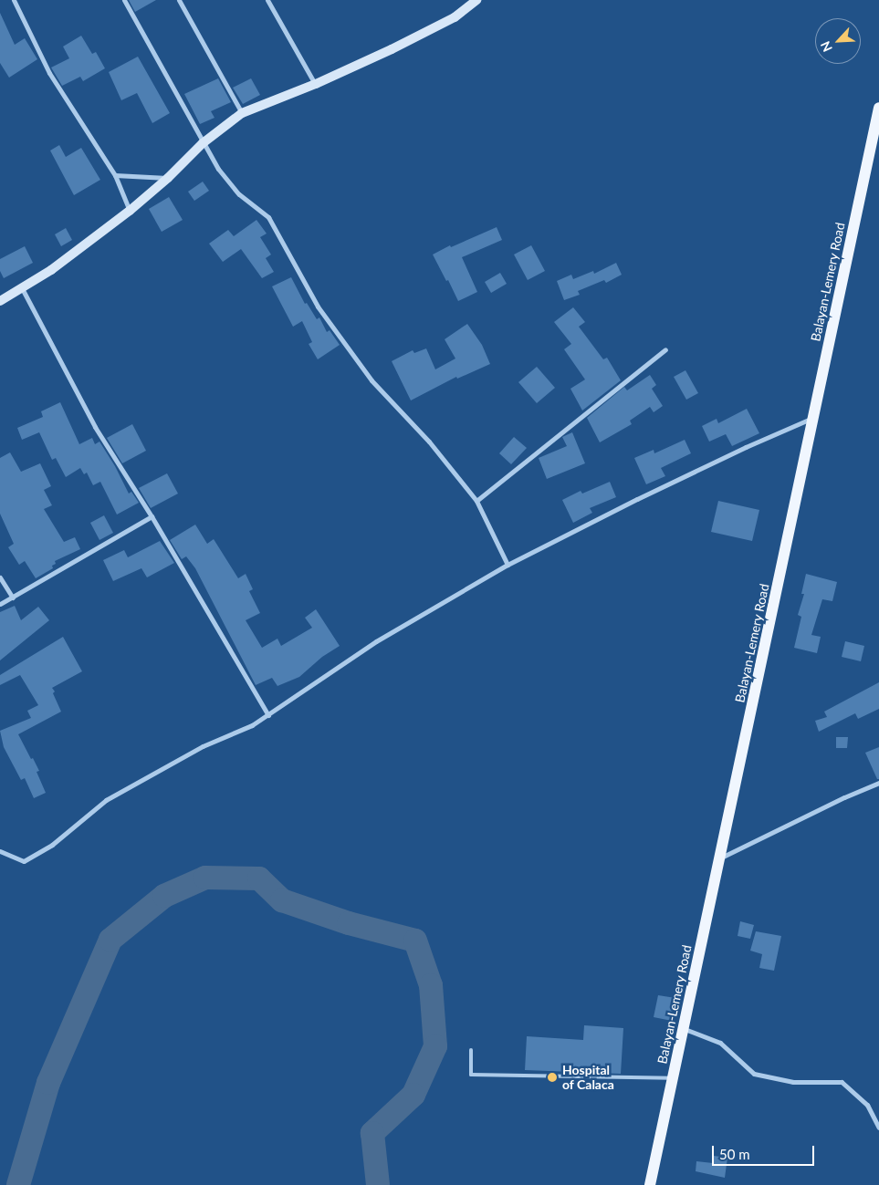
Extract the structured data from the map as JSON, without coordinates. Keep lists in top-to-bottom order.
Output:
{
  "streets": {
    "main road": ["Balayan-Lemery Road"]
  },
  "places": ["Hospital of Calaca"],
  "scale_bar": "50 m",
  "north": "bottom left"
}
